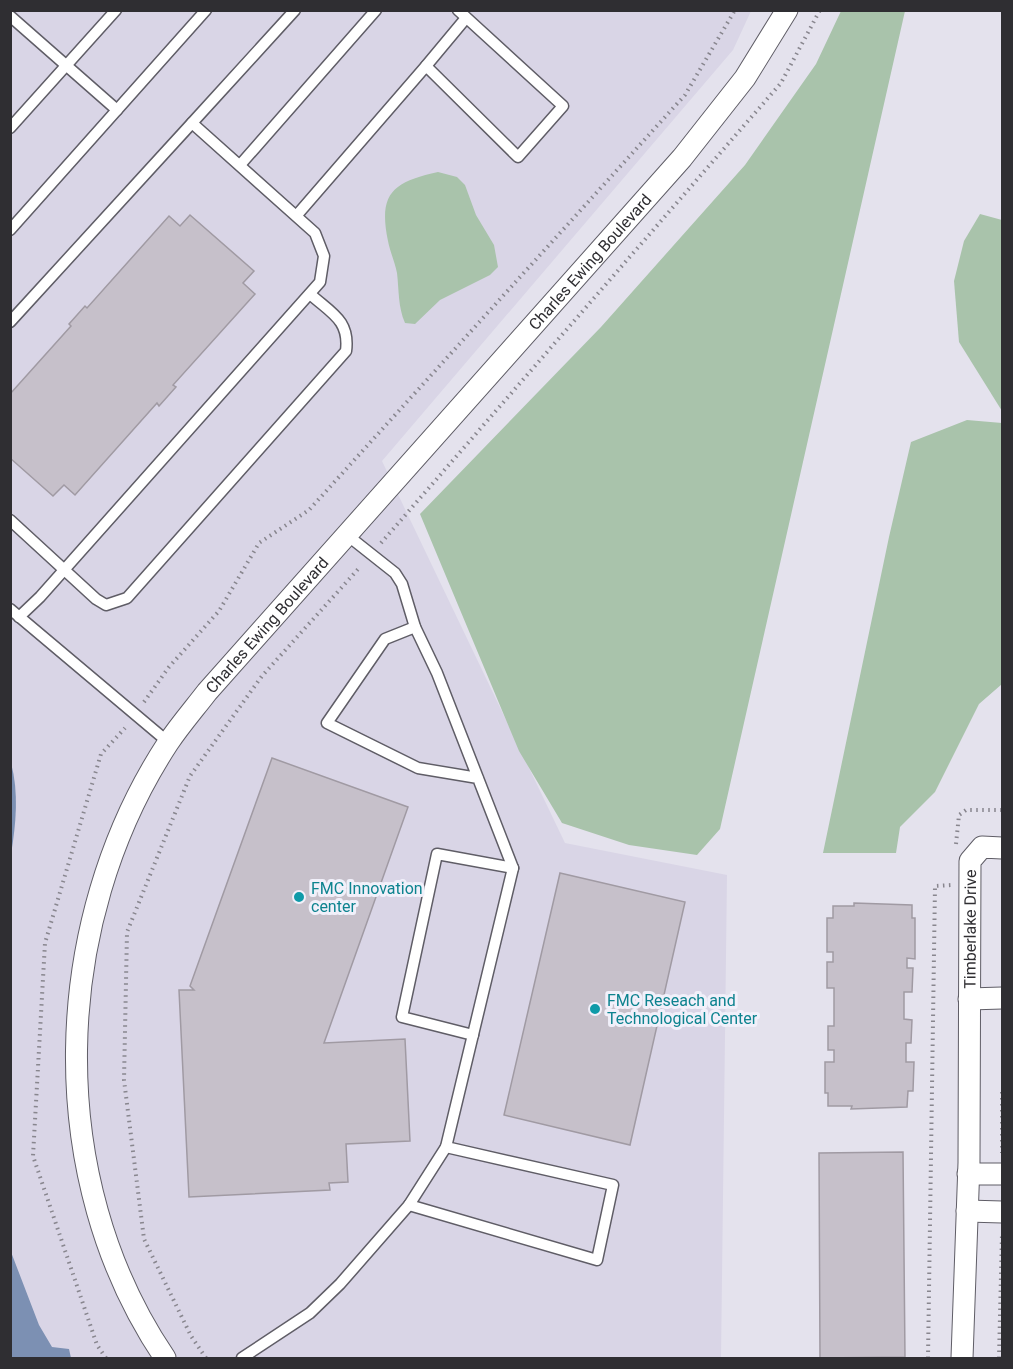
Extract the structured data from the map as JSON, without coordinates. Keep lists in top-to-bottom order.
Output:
{
  "streets": {
    "street": ["Charles Ewing Boulevard", "Timberlake Drive"]
  },
  "places": ["FMC Innovation center", "FMC Reseach and Technological Center"]
}
